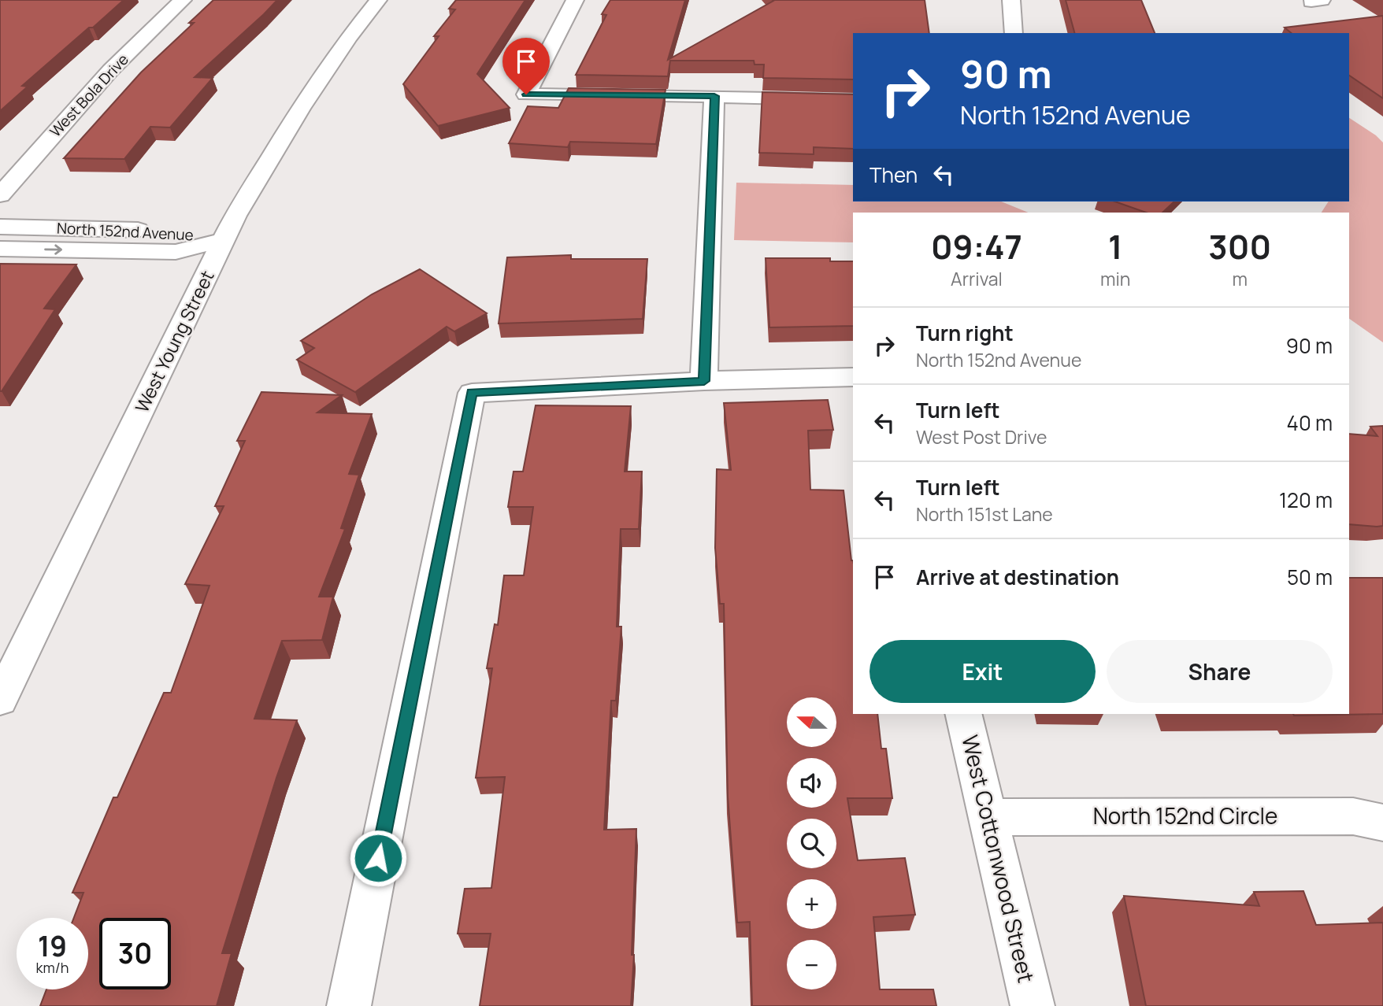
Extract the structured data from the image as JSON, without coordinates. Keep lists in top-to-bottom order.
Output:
{
  "streets": {
    "street": [
      "West Bola Drive",
      "North 152nd Avenue",
      "West Young Street",
      "North 152nd Circle",
      "West Cottonwood Street"
    ]
  },
  "crossings": [
    ["North 152nd Avenue", "West Young Street"],
    ["North 152nd Circle", "West Cottonwood Street"]
  ],
  "north": "left",
  "page": {
    "turn": ["90 m", "North 152nd Avenue"],
    "then": "Then",
    "eta": [
      "09:47",
      "Arrival",
      "1",
      "min",
      "300",
      "m"
    ],
    "list": [
      {
        "name": "Turn right",
        "note": "North 152nd Avenue",
        "value": "90 m"
      },
      {
        "name": "Turn left",
        "note": "West Post Drive",
        "value": "40 m"
      },
      {
        "name": "Turn left",
        "note": "North 151st Lane",
        "value": "120 m"
      },
      {
        "name": "Arrive at destination",
        "value": "50 m"
      }
    ],
    "buttons": ["Exit", "Share"],
    "map_buttons": ["+", "−"],
    "speed": "19 km/h",
    "limit": "30"
  }
}
